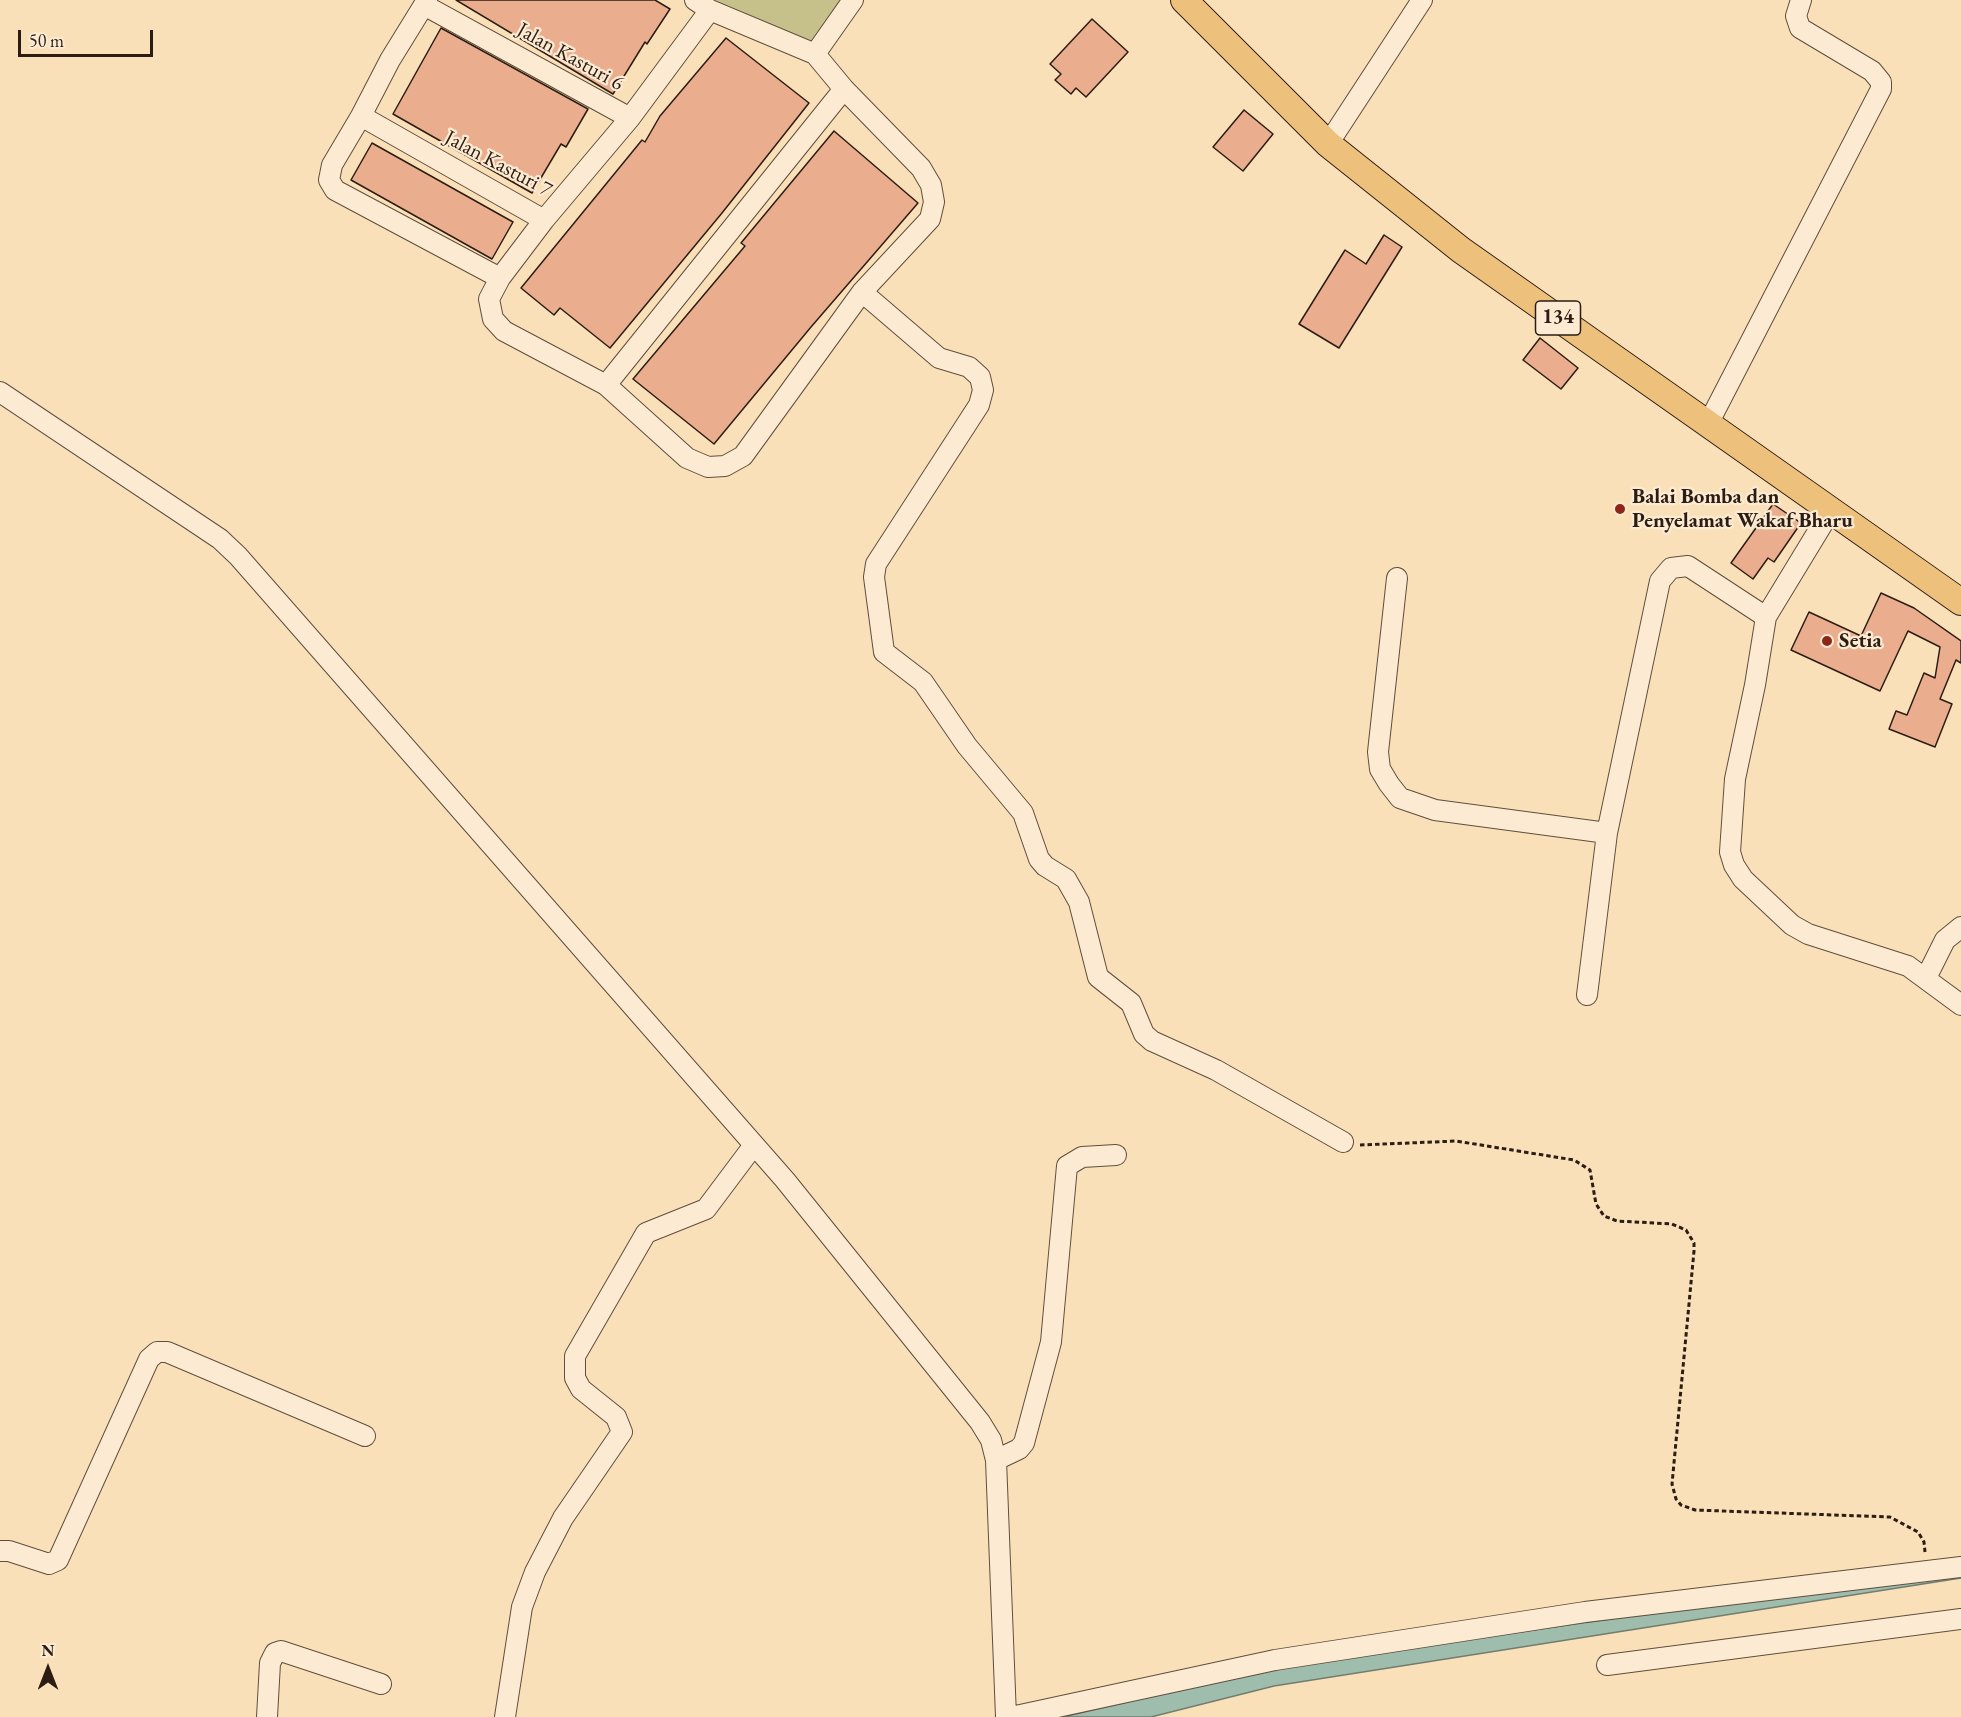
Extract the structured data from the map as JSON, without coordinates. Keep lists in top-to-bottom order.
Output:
{
  "streets": {
    "main road": ["134"],
    "street": ["Jalan Kasturi 6", "Jalan Kasturi 7"]
  },
  "crossings": [
    ["Jalan Kasturi 6", "Jalan Kasturi 7"]
  ],
  "places": ["Balai Bomba dan Penyelamat Wakaf Bharu", "Setia"],
  "scale_bar": "50 m",
  "north": "top"
}
